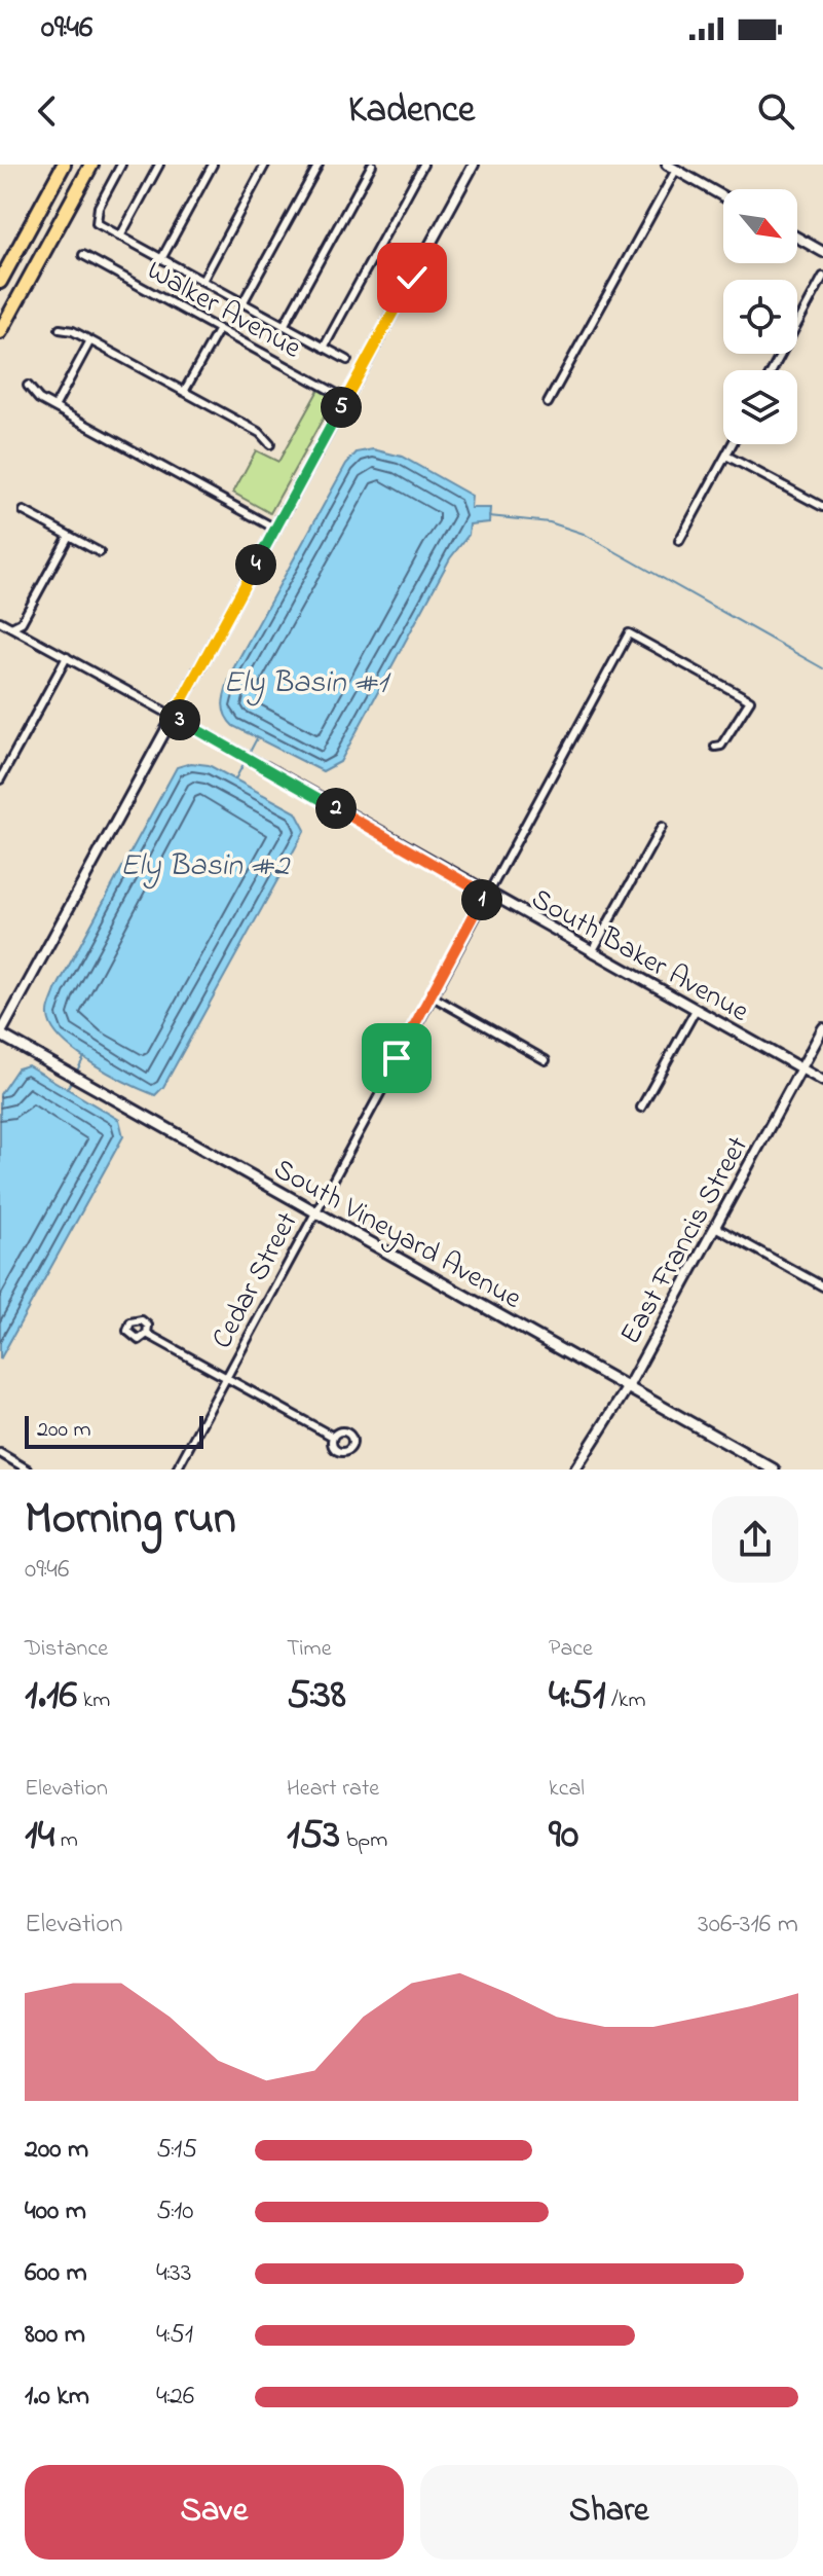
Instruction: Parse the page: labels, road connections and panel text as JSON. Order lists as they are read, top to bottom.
{
  "streets": {
    "main road": ["South Vineyard Avenue"],
    "street": [
      "Walker Avenue",
      "South Baker Avenue",
      "East Francis Street",
      "Cedar Street"
    ]
  },
  "crossings": [
    ["South Baker Avenue", "East Francis Street"],
    ["South Baker Avenue", "Cedar Street"],
    ["South Vineyard Avenue", "East Francis Street"],
    ["South Vineyard Avenue", "Cedar Street"]
  ],
  "water": ["Ely Basin #1", "Ely Basin #2"],
  "scale_bar": "200 m",
  "north": "bottom right",
  "page": {
    "status": "09:46",
    "header": "Kadence",
    "pins": [
      "5",
      "4",
      "3",
      "2",
      "1"
    ],
    "scale": "200 m",
    "heading": ["Morning run", "09:46"],
    "stats": [
      ["Distance", "1.16 km"],
      ["Time", "5:38"],
      ["Pace", "4:51 /km"],
      ["Elevation", "14 m"],
      ["Heart rate", "153 bpm"],
      ["kcal", "90"]
    ],
    "chart": ["Elevation", "306–316 m"],
    "list": [
      {
        "name": "200 m",
        "note": "5:15"
      },
      {
        "name": "400 m",
        "note": "5:10"
      },
      {
        "name": "600 m",
        "note": "4:33"
      },
      {
        "name": "800 m",
        "note": "4:51"
      },
      {
        "name": "1.0 km",
        "note": "4:26"
      }
    ],
    "buttons": ["Save", "Share"]
  }
}
